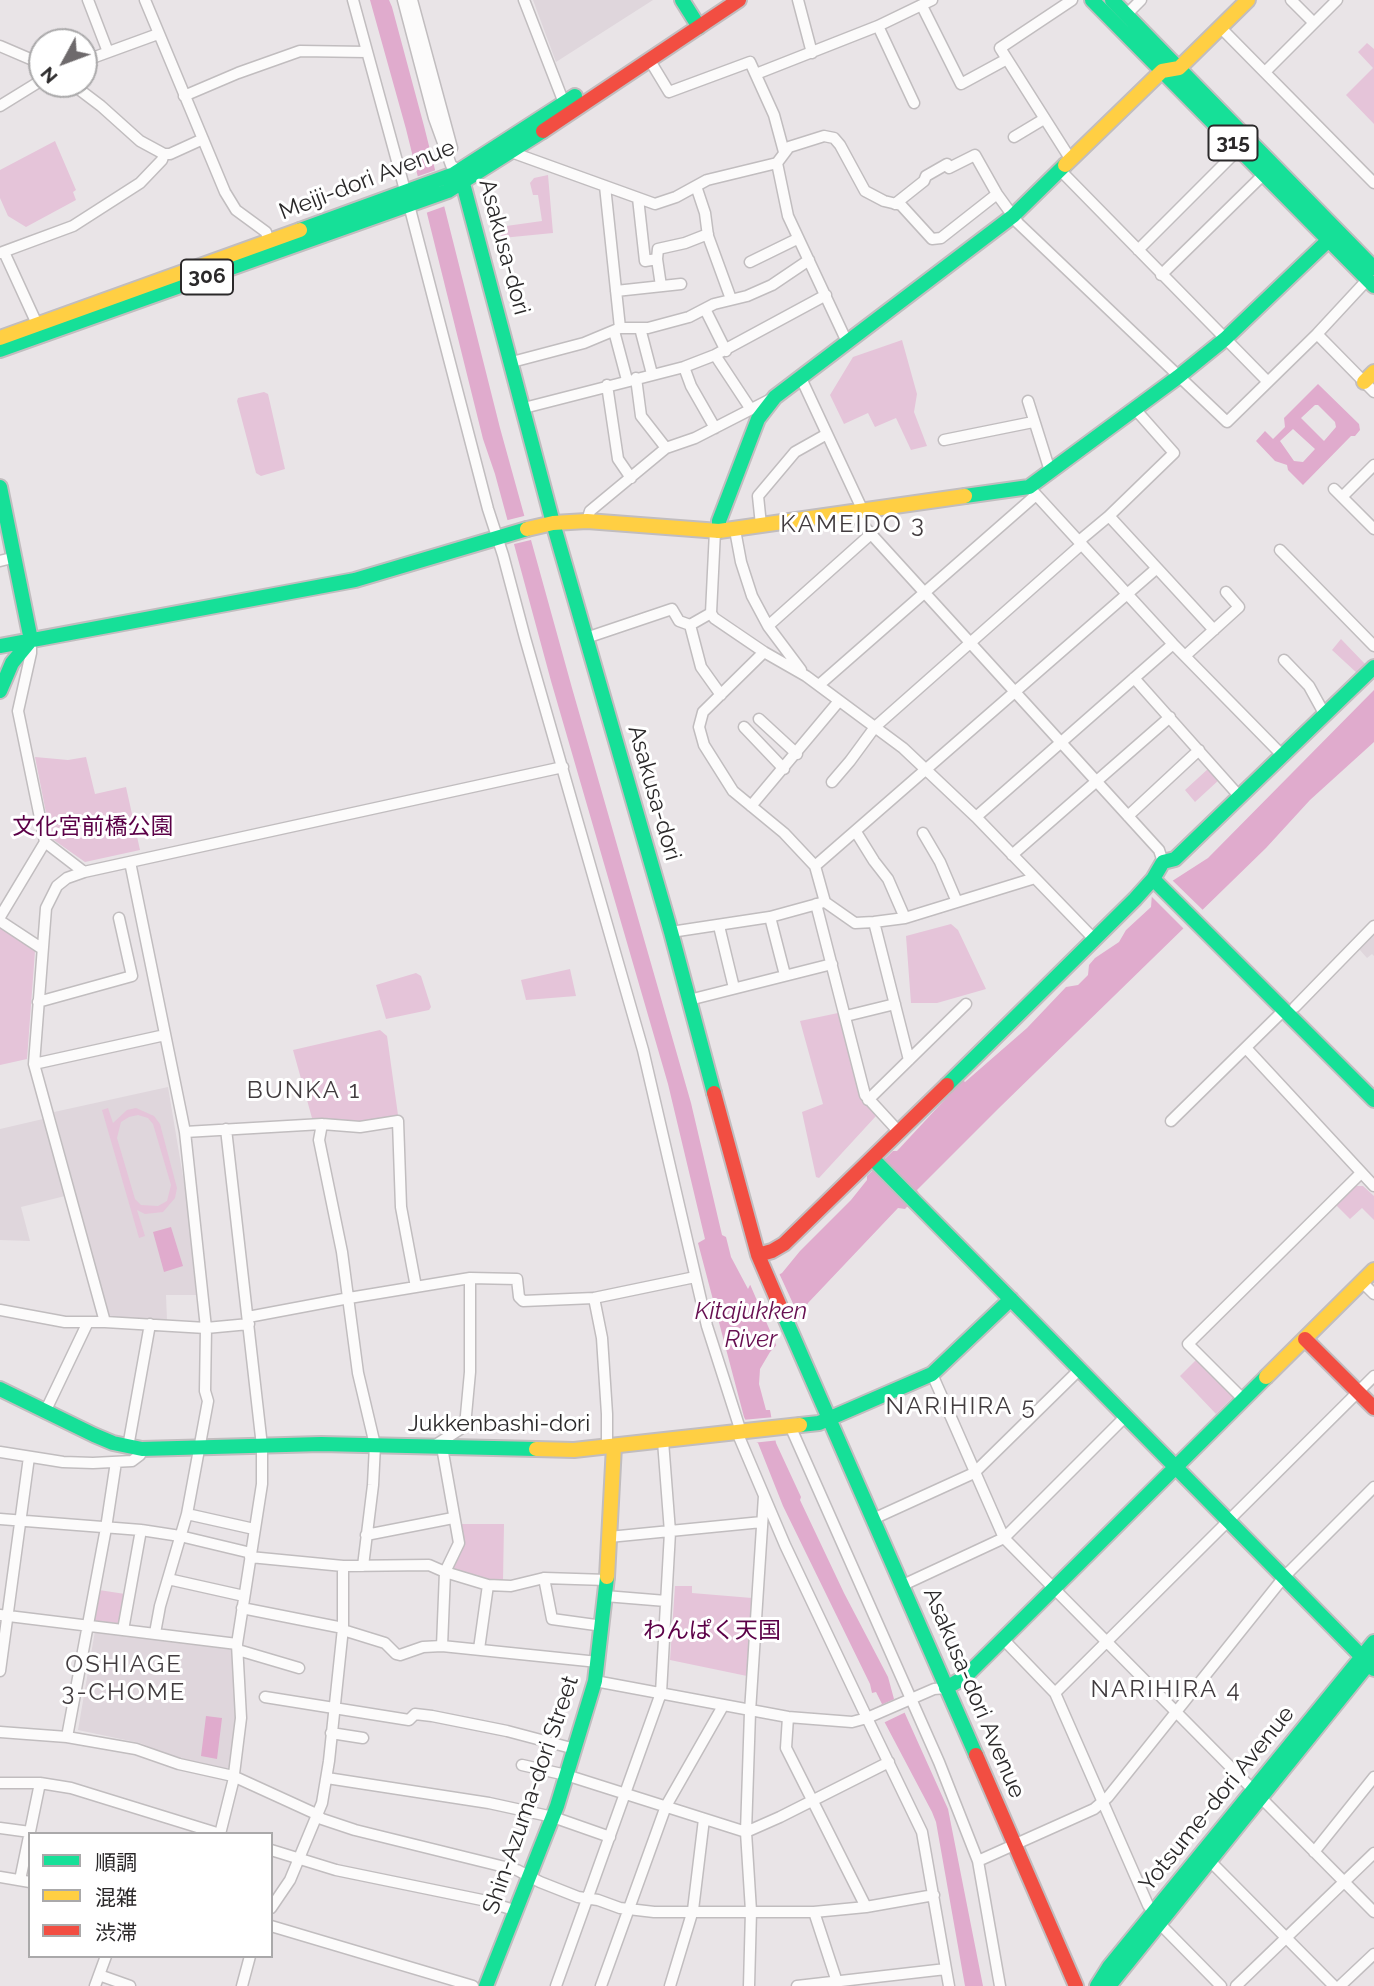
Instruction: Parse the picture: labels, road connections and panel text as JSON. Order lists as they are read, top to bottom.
{
  "streets": {
    "street": [
      "315",
      "Meiji-dori Avenue",
      "Asakusa-dori",
      "306",
      "Jukkenbashi-dori",
      "Asakusa-dori Avenue",
      "Shin-Azuma-dori Street",
      "Yotsume-dori Avenue"
    ]
  },
  "crossings": [
    ["Meiji-dori Avenue", "Asakusa-dori"],
    ["Asakusa-dori", "Jukkenbashi-dori"],
    ["Asakusa-dori", "Asakusa-dori Avenue"],
    ["Jukkenbashi-dori", "Asakusa-dori Avenue"],
    ["Jukkenbashi-dori", "Shin-Azuma-dori Street"]
  ],
  "districts": [
    "KAMEIDO 3",
    "BUNKA 1",
    "NARIHIRA 5",
    "OSHIAGE 3-CHOME",
    "NARIHIRA 4"
  ],
  "water": ["Kitajukken River"],
  "parks": ["文化宮前橋公園", "わんぱく天国"],
  "legend": ["順調", "混雑", "渋滞"],
  "north": "bottom left"
}
